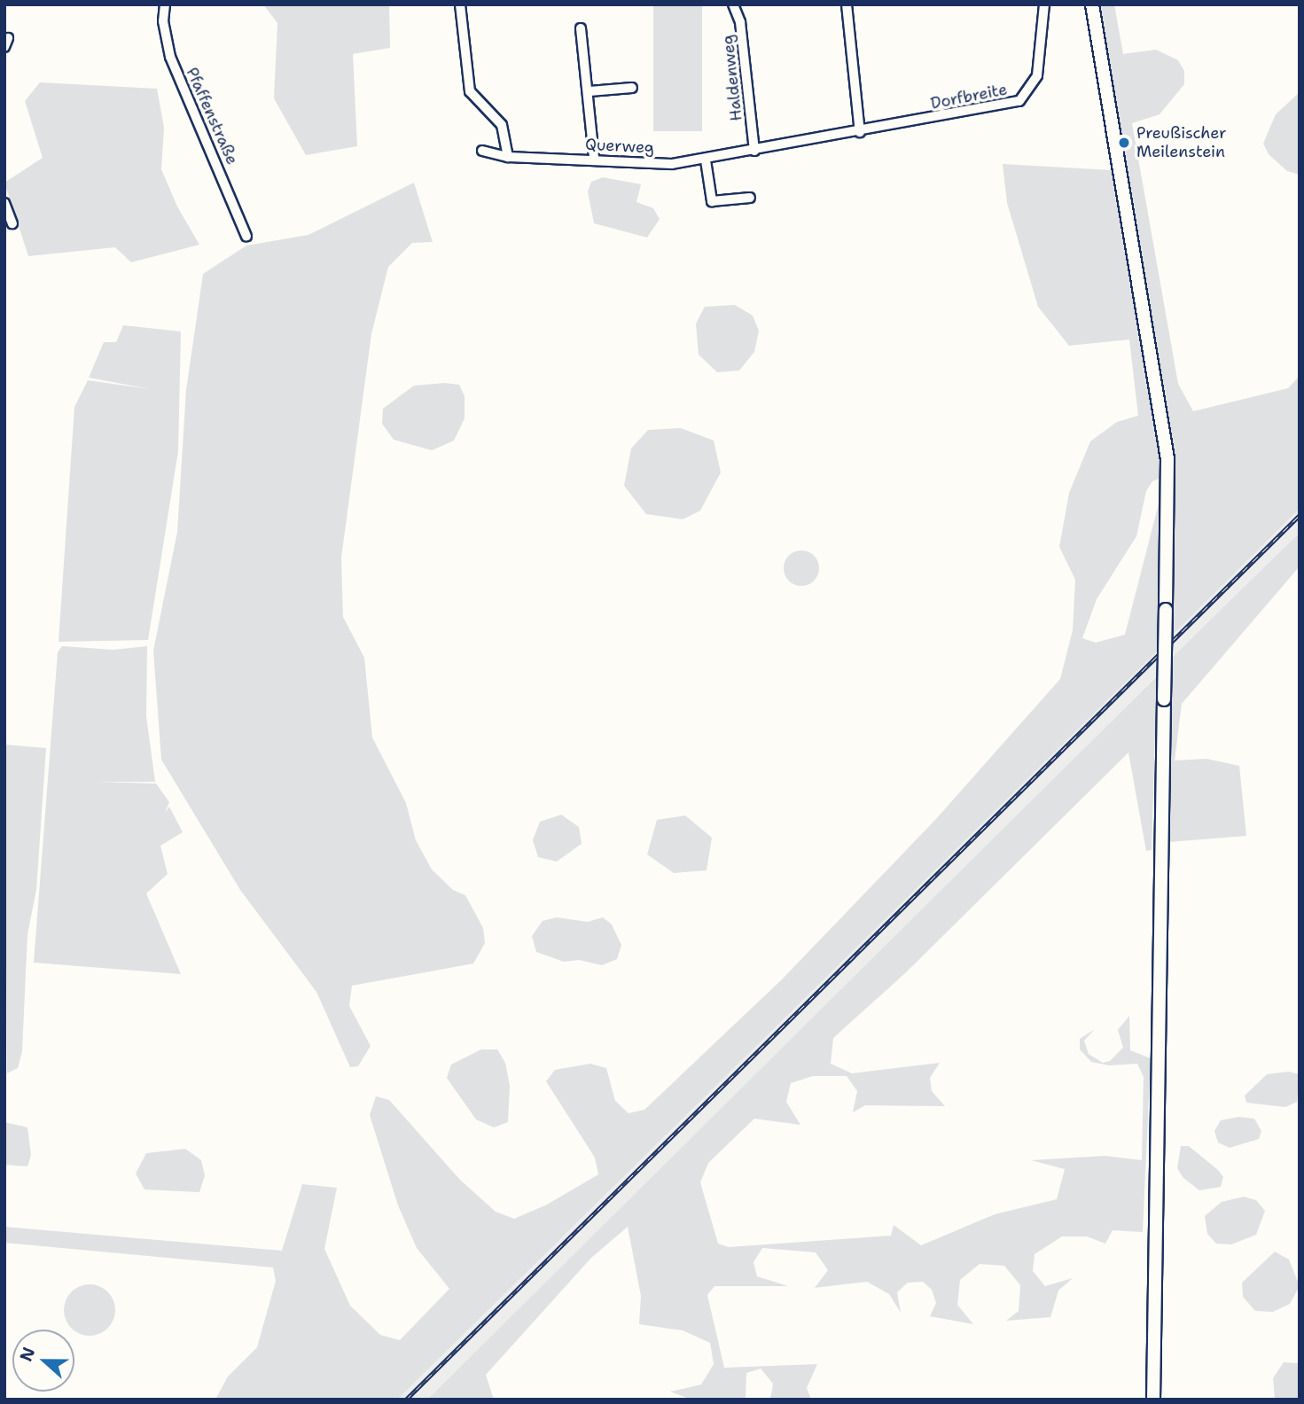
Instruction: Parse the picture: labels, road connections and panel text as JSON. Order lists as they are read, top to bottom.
{
  "streets": {
    "street": [
      "Haldenweg",
      "Dorfbreite",
      "Pfaffenstraße",
      "Querweg"
    ]
  },
  "crossings": [
    ["Haldenweg", "Dorfbreite"],
    ["Haldenweg", "Querweg"],
    ["Dorfbreite", "Querweg"]
  ],
  "places": ["Preußischer Meilenstein"],
  "north": "left"
}
